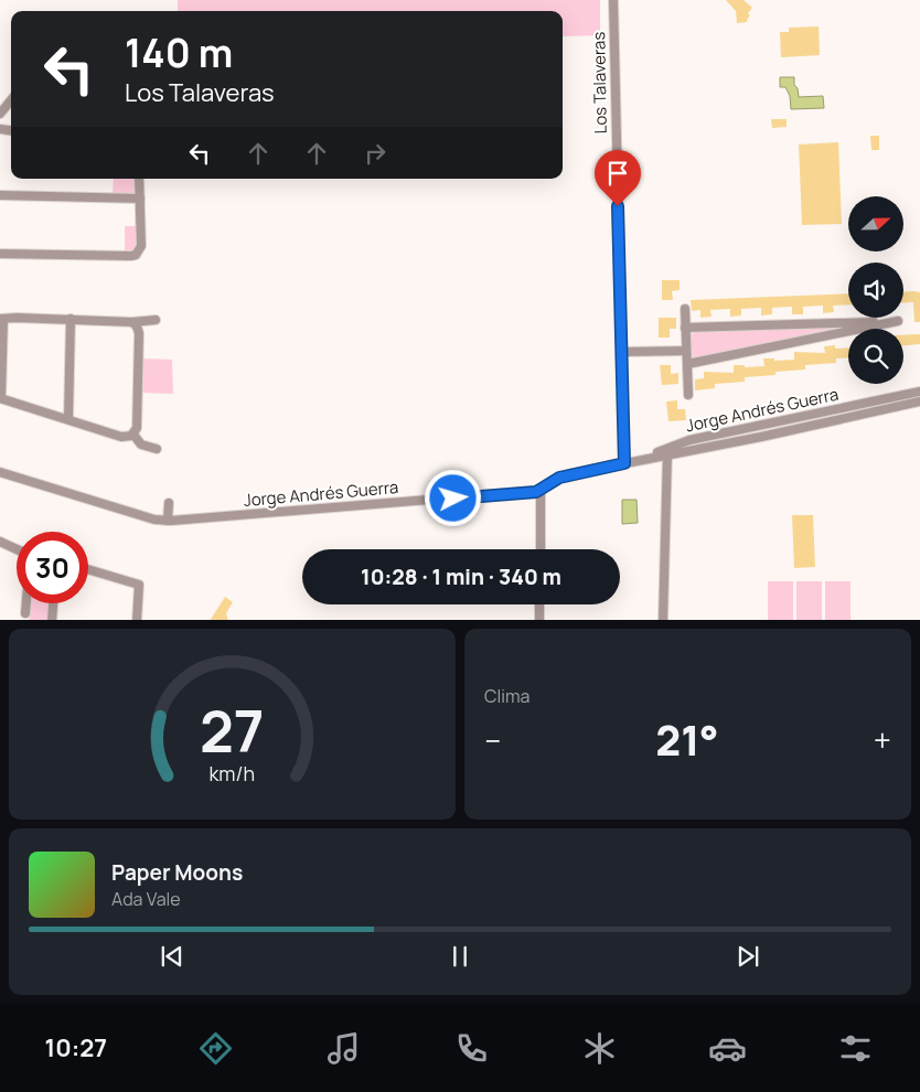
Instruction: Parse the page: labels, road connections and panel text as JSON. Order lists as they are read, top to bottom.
{
  "streets": {
    "street": ["Los Talaveras", "Jorge Andrés Guerra"]
  },
  "crossings": [
    ["Los Talaveras", "Jorge Andrés Guerra"]
  ],
  "north": "right",
  "page": {
    "turn": ["140 m", "Los Talaveras"],
    "limit": "30",
    "trip": "10:28 · 1 min · 340 m",
    "tile": "Clima",
    "heat": ["−", "21°", "+"],
    "song": ["Paper Moons", "Ada Vale"],
    "tabs": "10:27",
    "gauge": ["27", "km/h"]
  }
}
